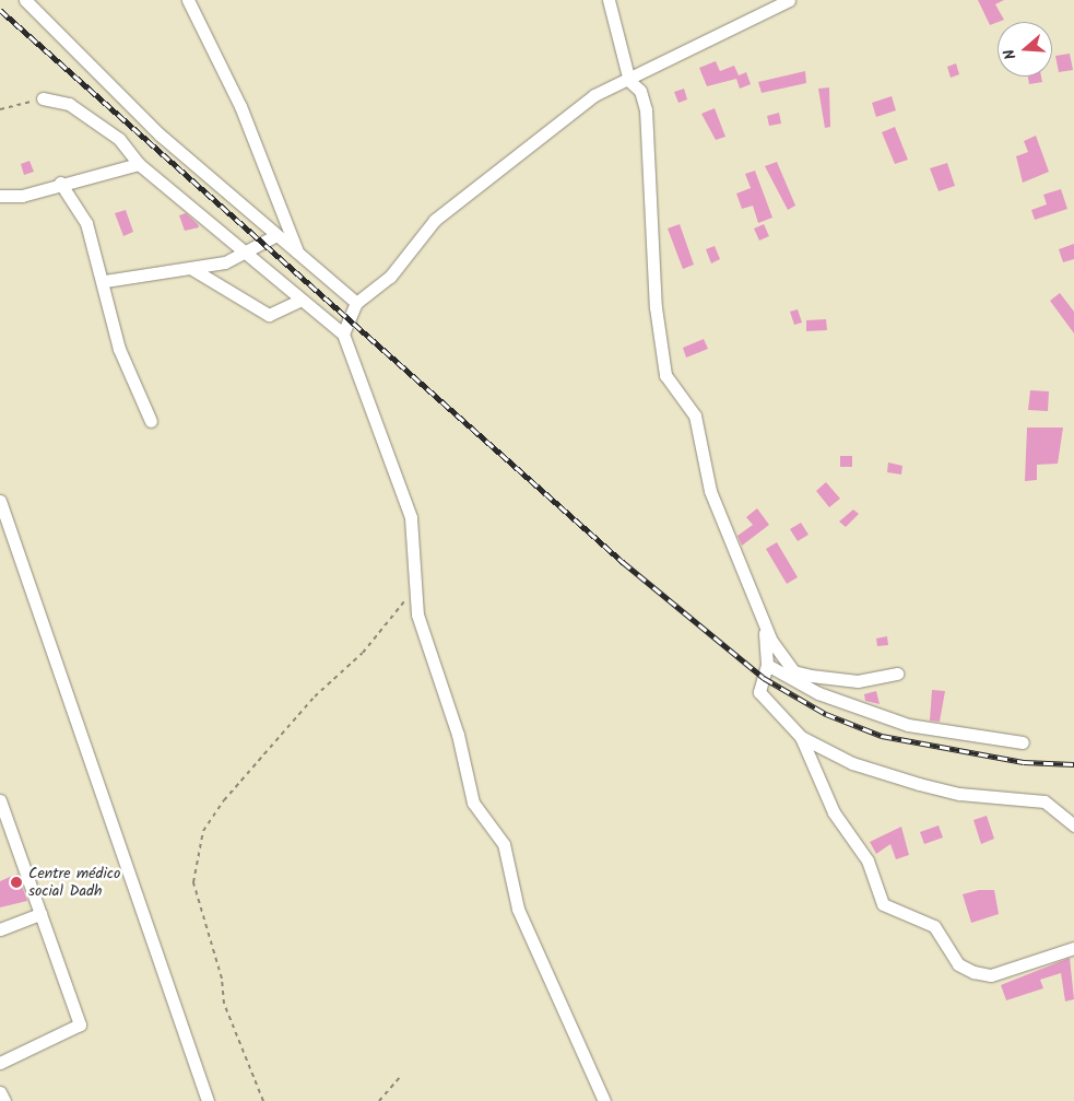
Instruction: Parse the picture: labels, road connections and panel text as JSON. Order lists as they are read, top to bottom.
{
  "places": ["Centre médico social Dadh"],
  "north": "left"
}
